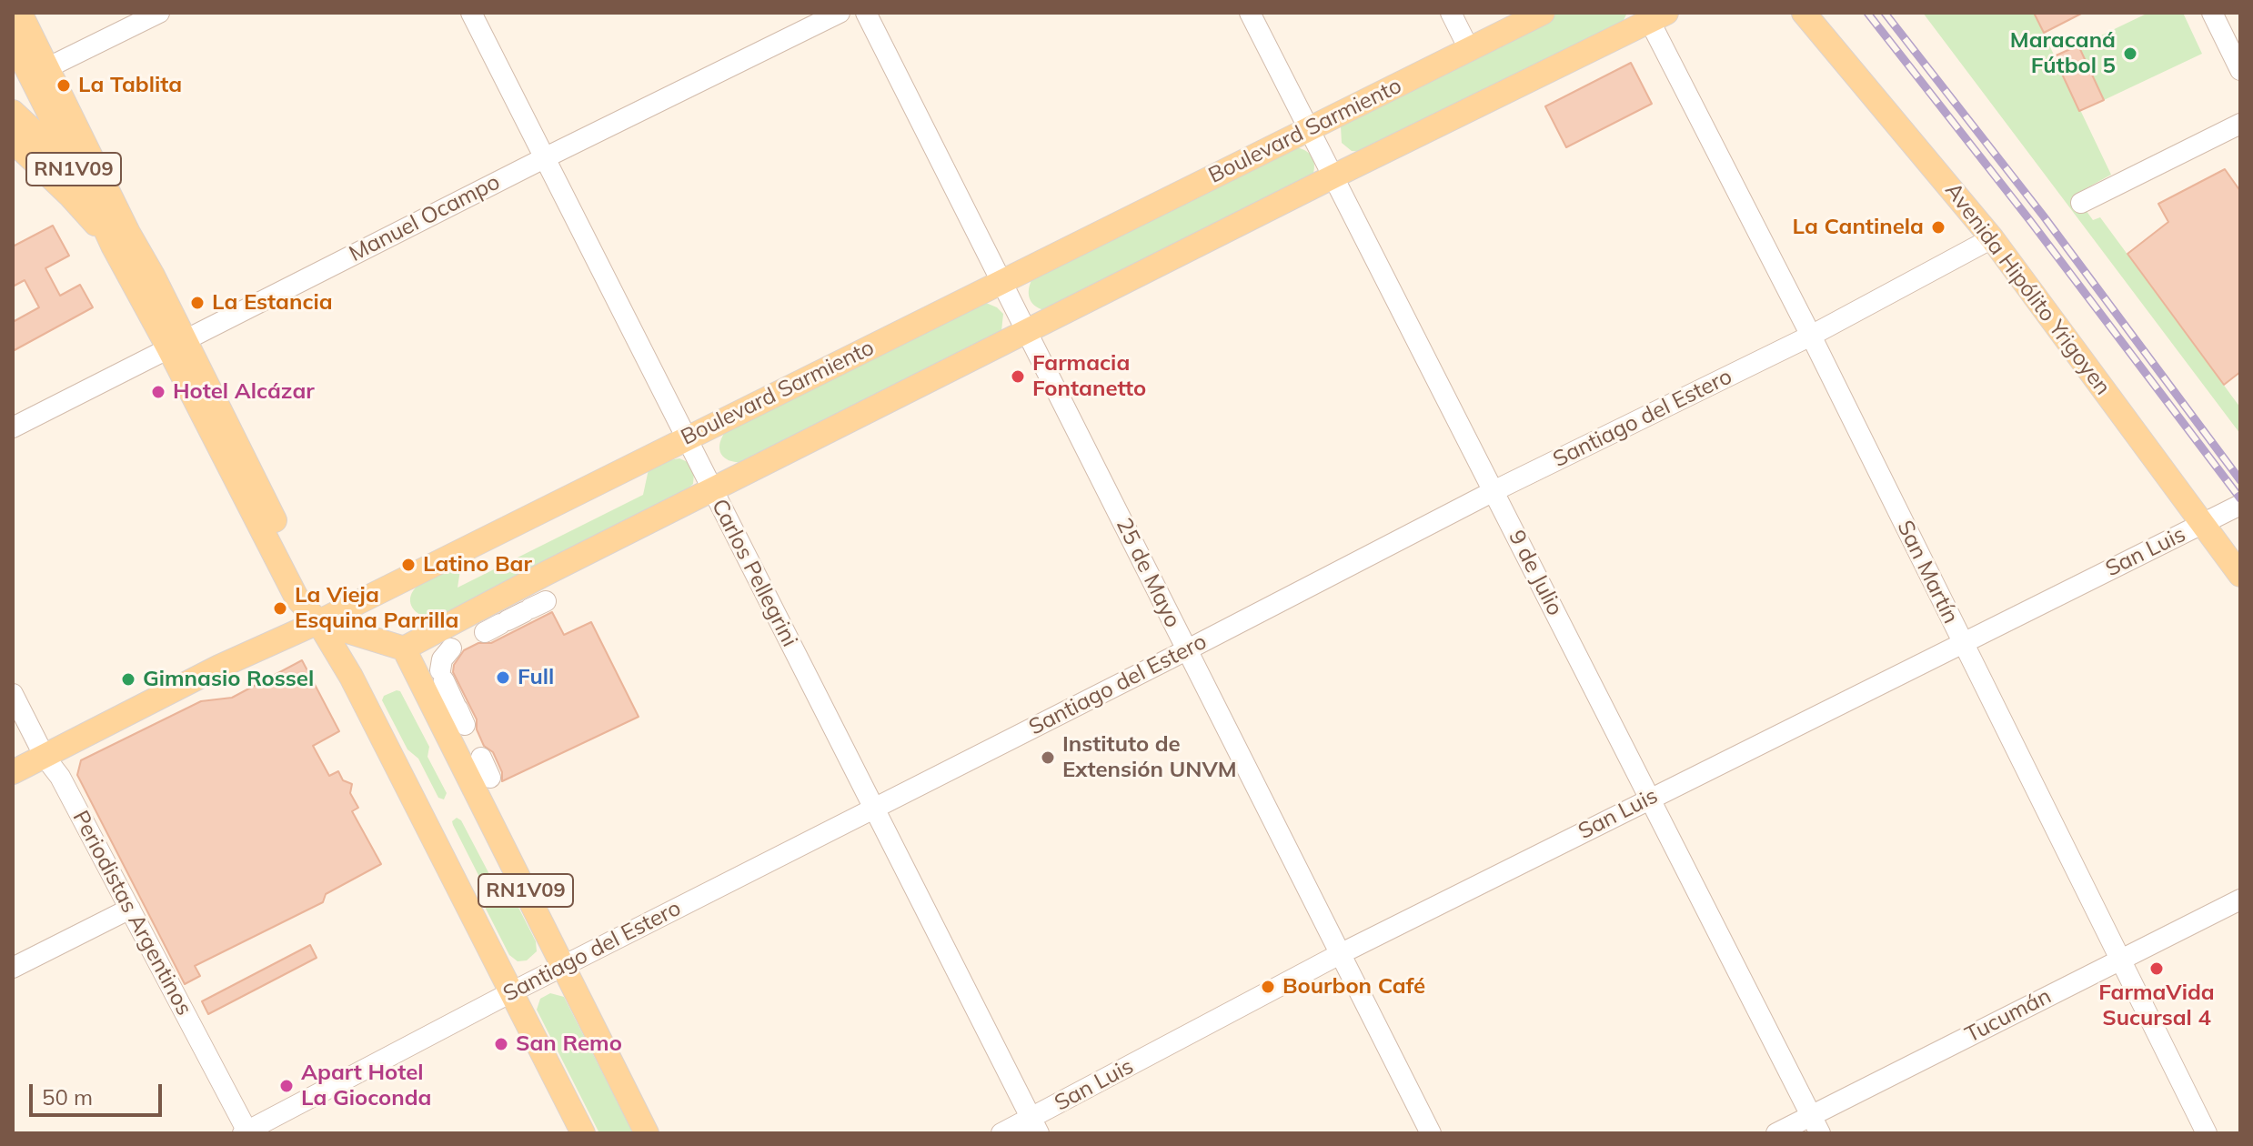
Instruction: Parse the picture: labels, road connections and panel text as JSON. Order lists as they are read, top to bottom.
{
  "streets": {
    "main road": ["Boulevard Sarmiento", "RN1V09", "Avenida Hipólito Yrigoyen"],
    "street": [
      "Manuel Ocampo",
      "Santiago del Estero",
      "San Luis",
      "San Martín",
      "Carlos Pellegrini",
      "25 de Mayo",
      "9 de Julio",
      "Periodistas Argentinos",
      "Tucumán"
    ]
  },
  "crossings": [
    ["Boulevard Sarmiento", "RN1V09"],
    ["Boulevard Sarmiento", "Carlos Pellegrini"],
    ["Boulevard Sarmiento", "25 de Mayo"],
    ["Boulevard Sarmiento", "9 de Julio"],
    ["Boulevard Sarmiento", "Periodistas Argentinos"],
    ["RN1V09", "Manuel Ocampo"],
    ["RN1V09", "Santiago del Estero"],
    ["Manuel Ocampo", "Carlos Pellegrini"],
    ["Avenida Hipólito Yrigoyen", "Santiago del Estero"],
    ["Avenida Hipólito Yrigoyen", "San Luis"],
    ["Santiago del Estero", "San Martín"],
    ["Santiago del Estero", "Carlos Pellegrini"],
    ["Santiago del Estero", "25 de Mayo"],
    ["Santiago del Estero", "9 de Julio"],
    ["Santiago del Estero", "Periodistas Argentinos"],
    ["San Luis", "San Martín"],
    ["San Luis", "Carlos Pellegrini"],
    ["San Luis", "25 de Mayo"],
    ["San Luis", "9 de Julio"],
    ["San Martín", "Tucumán"],
    ["9 de Julio", "Tucumán"]
  ],
  "places": [
    "Maracaná Fútbol 5",
    "La Tablita",
    "La Cantinela",
    "La Estancia",
    "Farmacia Fontanetto",
    "Hotel Alcázar",
    "Latino Bar",
    "La Vieja Esquina Parrilla",
    "Full",
    "Gimnasio Rossel",
    "Instituto de Extensión UNVM",
    "FarmaVida Sucursal 4",
    "Bourbon Café",
    "San Remo",
    "Apart Hotel La Gioconda"
  ],
  "scale_bar": "50 m"
}
